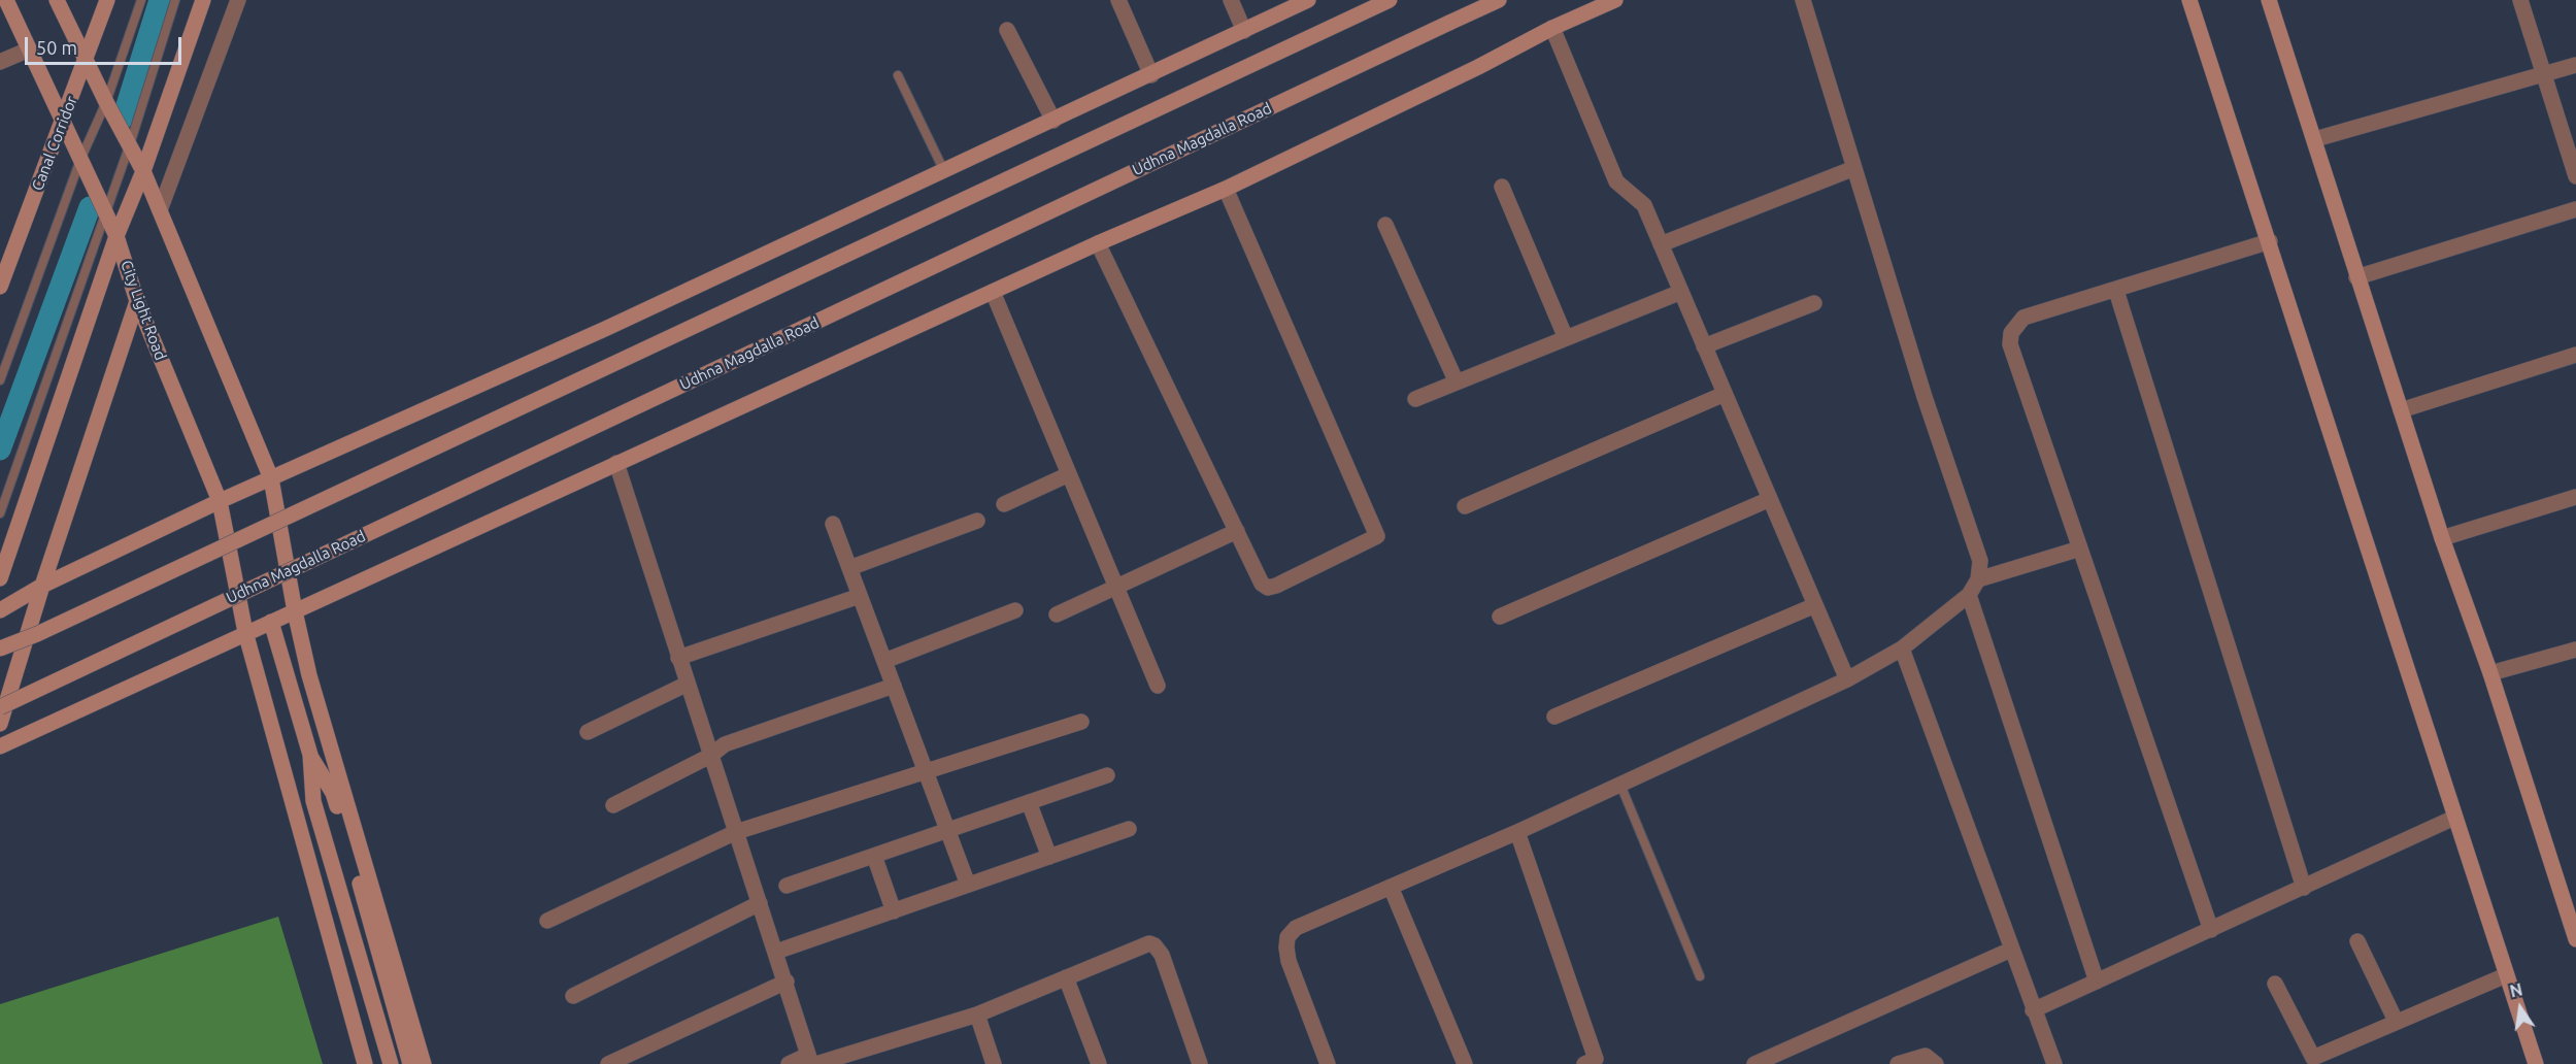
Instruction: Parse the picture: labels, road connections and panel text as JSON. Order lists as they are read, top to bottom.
{
  "streets": {
    "street": ["Udhna Magdalla Road", "Canal Corridor", "City Light Road"]
  },
  "crossings": [
    ["Canal Corridor", "City Light Road"]
  ],
  "scale_bar": "50 m",
  "north": "top"
}
